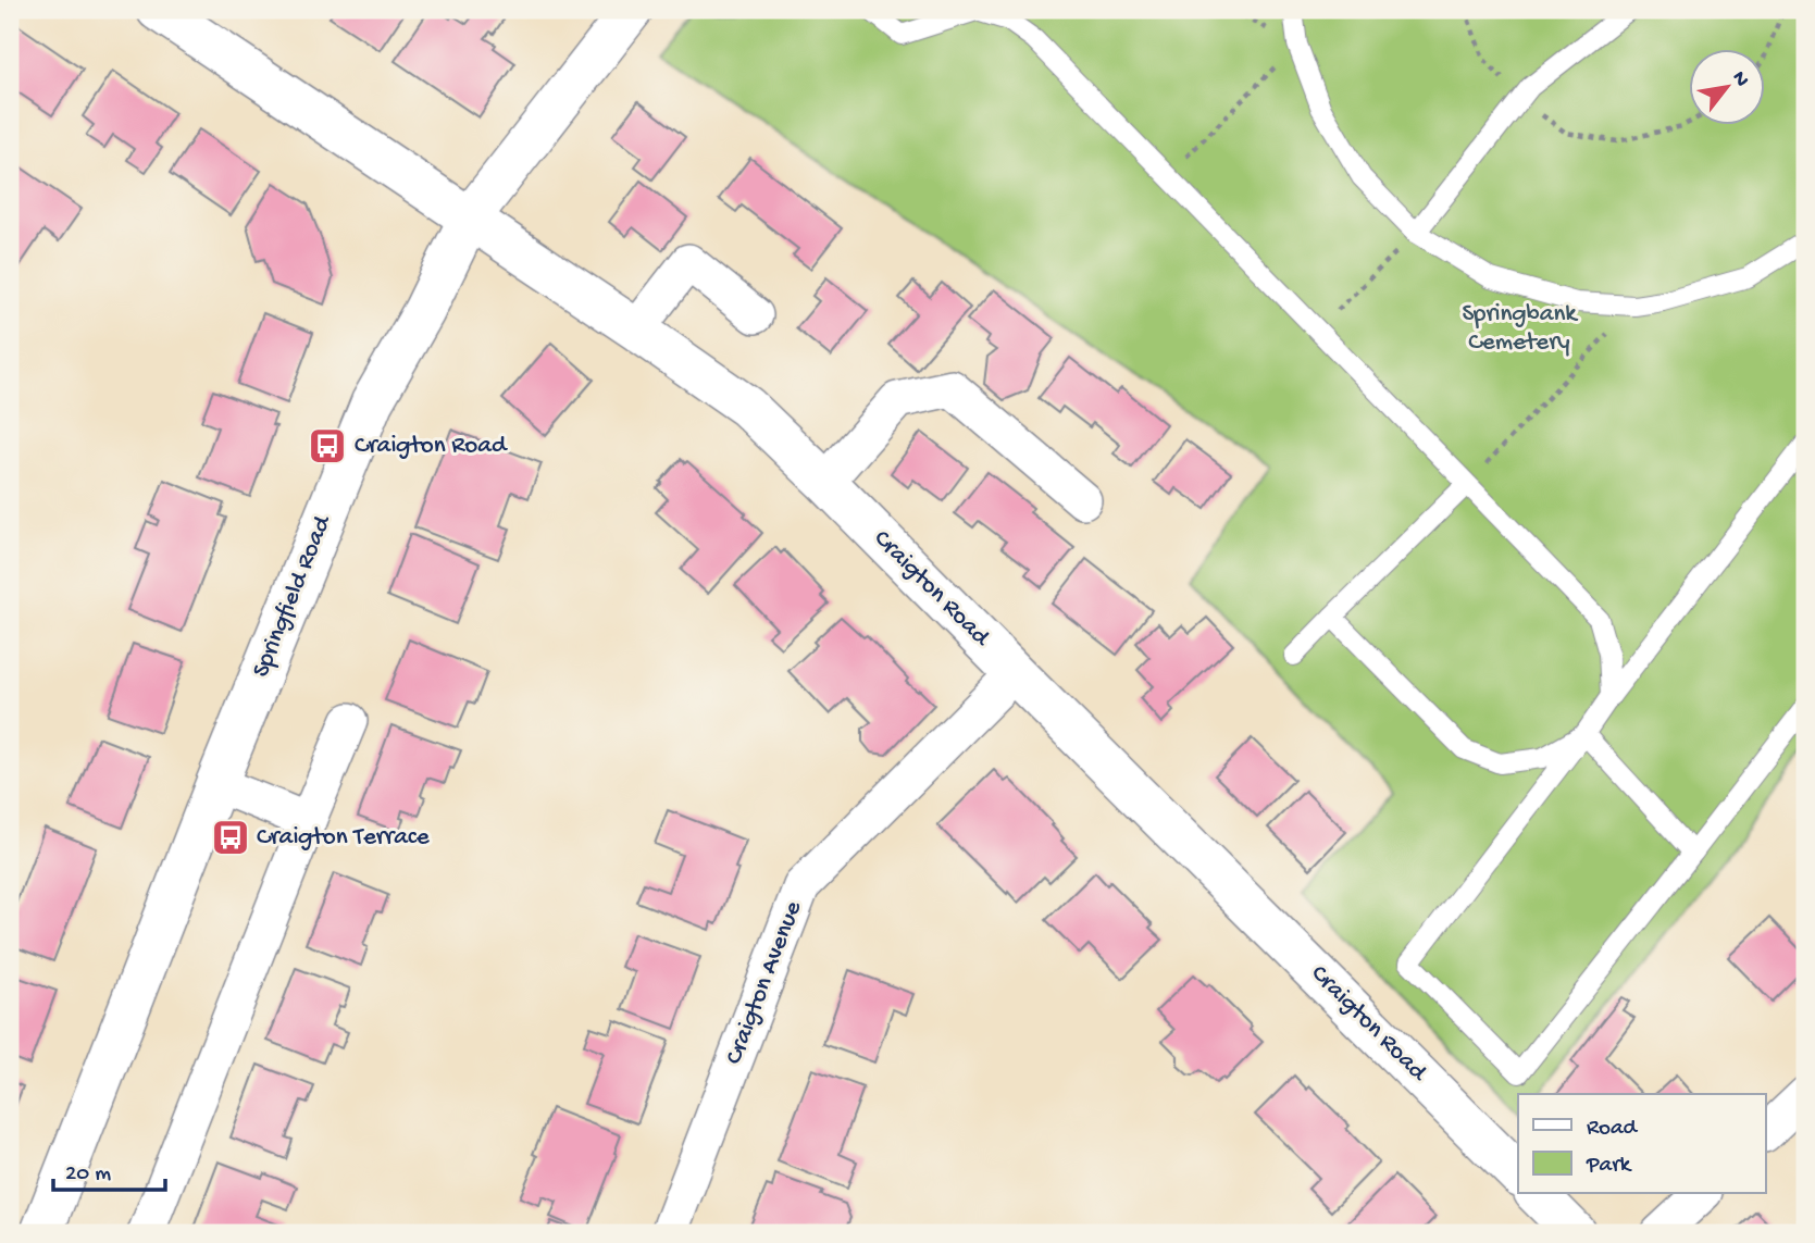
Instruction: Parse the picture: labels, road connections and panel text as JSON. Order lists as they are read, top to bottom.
{
  "streets": {
    "street": ["Craigton Road", "Springfield Road", "Craigton Avenue"]
  },
  "crossings": [
    ["Craigton Road", "Springfield Road"],
    ["Craigton Road", "Craigton Avenue"]
  ],
  "parks": ["Springbank Cemetery"],
  "places": {
    "bus stop": ["Craigton Road", "Craigton Terrace"]
  },
  "legend": ["Road", "Park"],
  "scale_bar": "20 m",
  "north": "top right"
}
